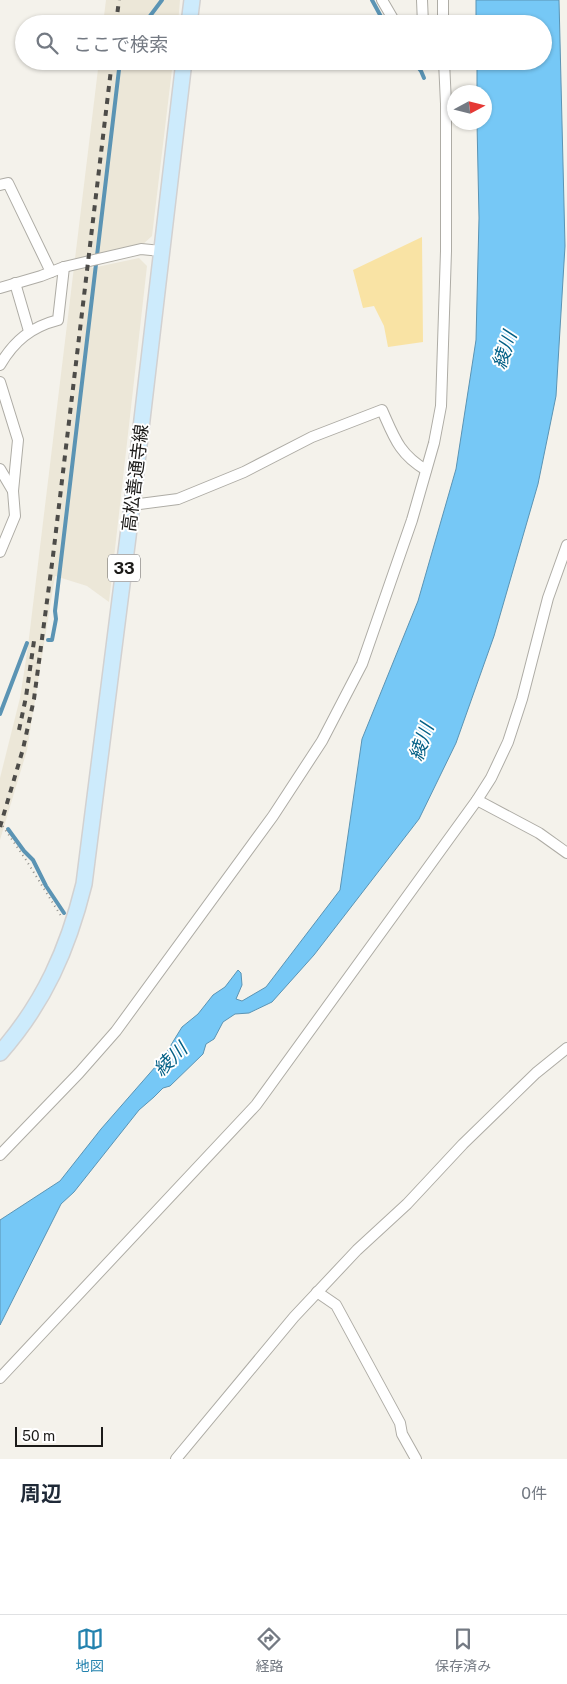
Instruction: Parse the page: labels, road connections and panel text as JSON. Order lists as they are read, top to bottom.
{
  "streets": {
    "main road": ["高松善通寺線", "33"]
  },
  "water": ["綾川"],
  "scale_bar": "50 m",
  "north": "right",
  "page": {
    "search": "ここで検索",
    "scale": "50 m",
    "heading": ["周辺", "0件"],
    "nav": ["地図", "経路", "保存済み"]
  }
}
